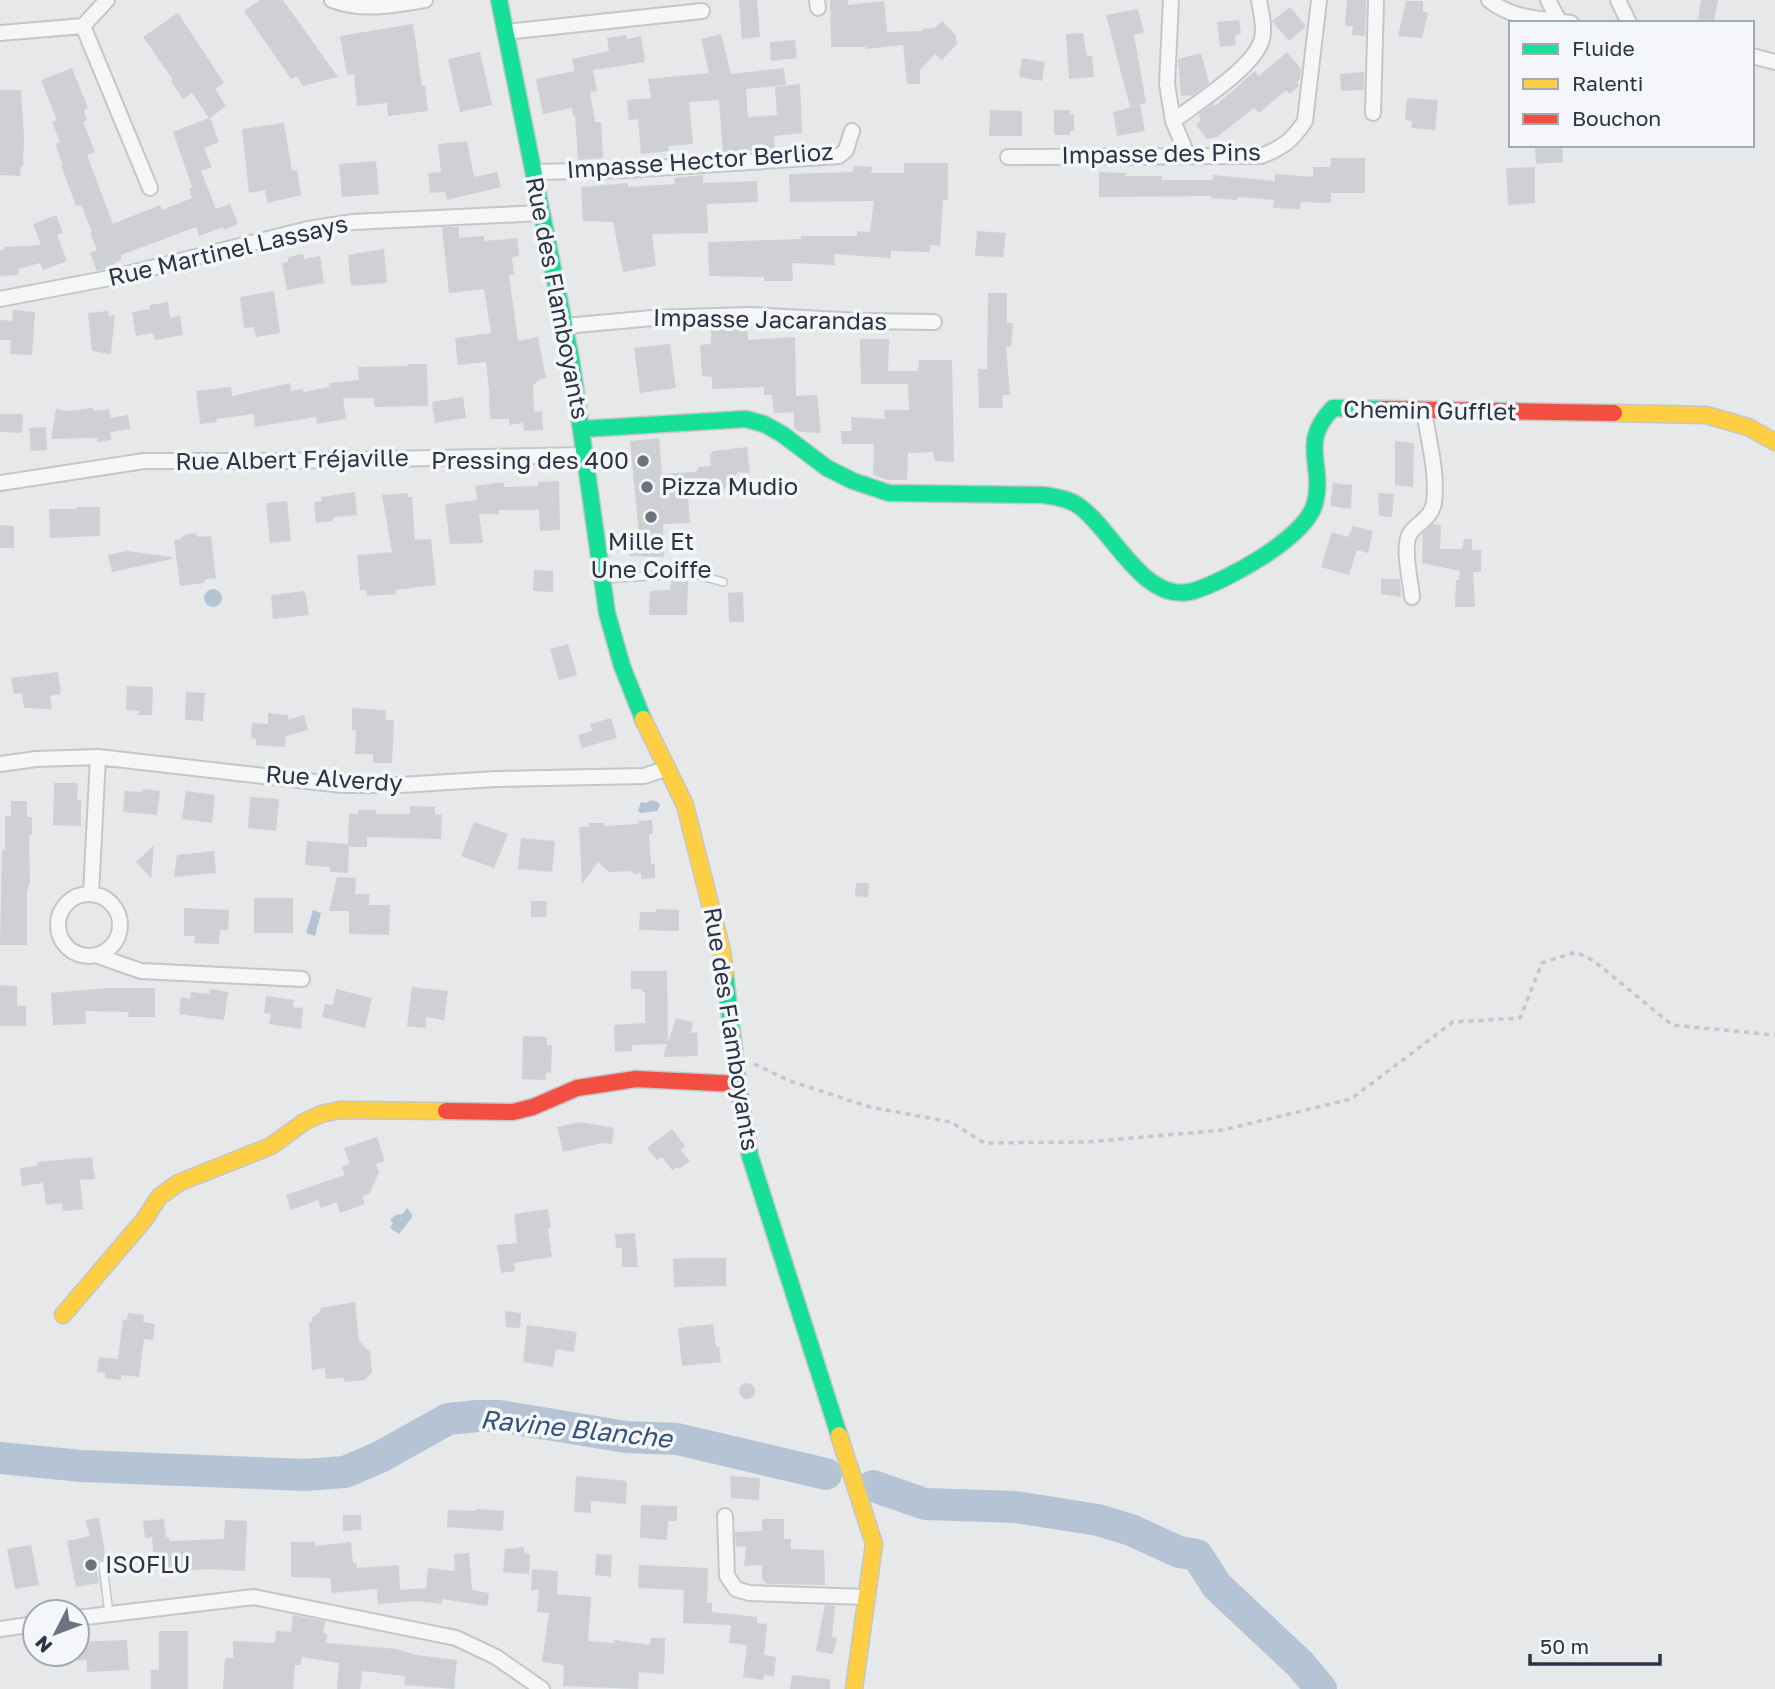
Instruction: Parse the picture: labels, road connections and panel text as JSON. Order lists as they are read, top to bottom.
{
  "streets": {
    "street": [
      "Impasse des Pins",
      "Impasse Hector Berlioz",
      "Rue Martinel Lassays",
      "Rue des Flamboyants",
      "Impasse Jacarandas",
      "Chemin Gufflet",
      "Rue Albert Fréjaville",
      "Rue Alverdy"
    ]
  },
  "crossings": [
    ["Impasse Hector Berlioz", "Rue des Flamboyants"],
    ["Rue Martinel Lassays", "Rue des Flamboyants"],
    ["Rue des Flamboyants", "Impasse Jacarandas"],
    ["Rue des Flamboyants", "Chemin Gufflet"],
    ["Rue des Flamboyants", "Rue Albert Fréjaville"],
    ["Rue des Flamboyants", "Rue Alverdy"]
  ],
  "water": ["Ravine Blanche"],
  "places": [
    "Pressing des 400",
    "Pizza Mudio",
    "Mille Et Une Coiffe",
    "ISOFLU"
  ],
  "legend": ["Fluide", "Ralenti", "Bouchon"],
  "scale_bar": "50 m",
  "north": "bottom left"
}
